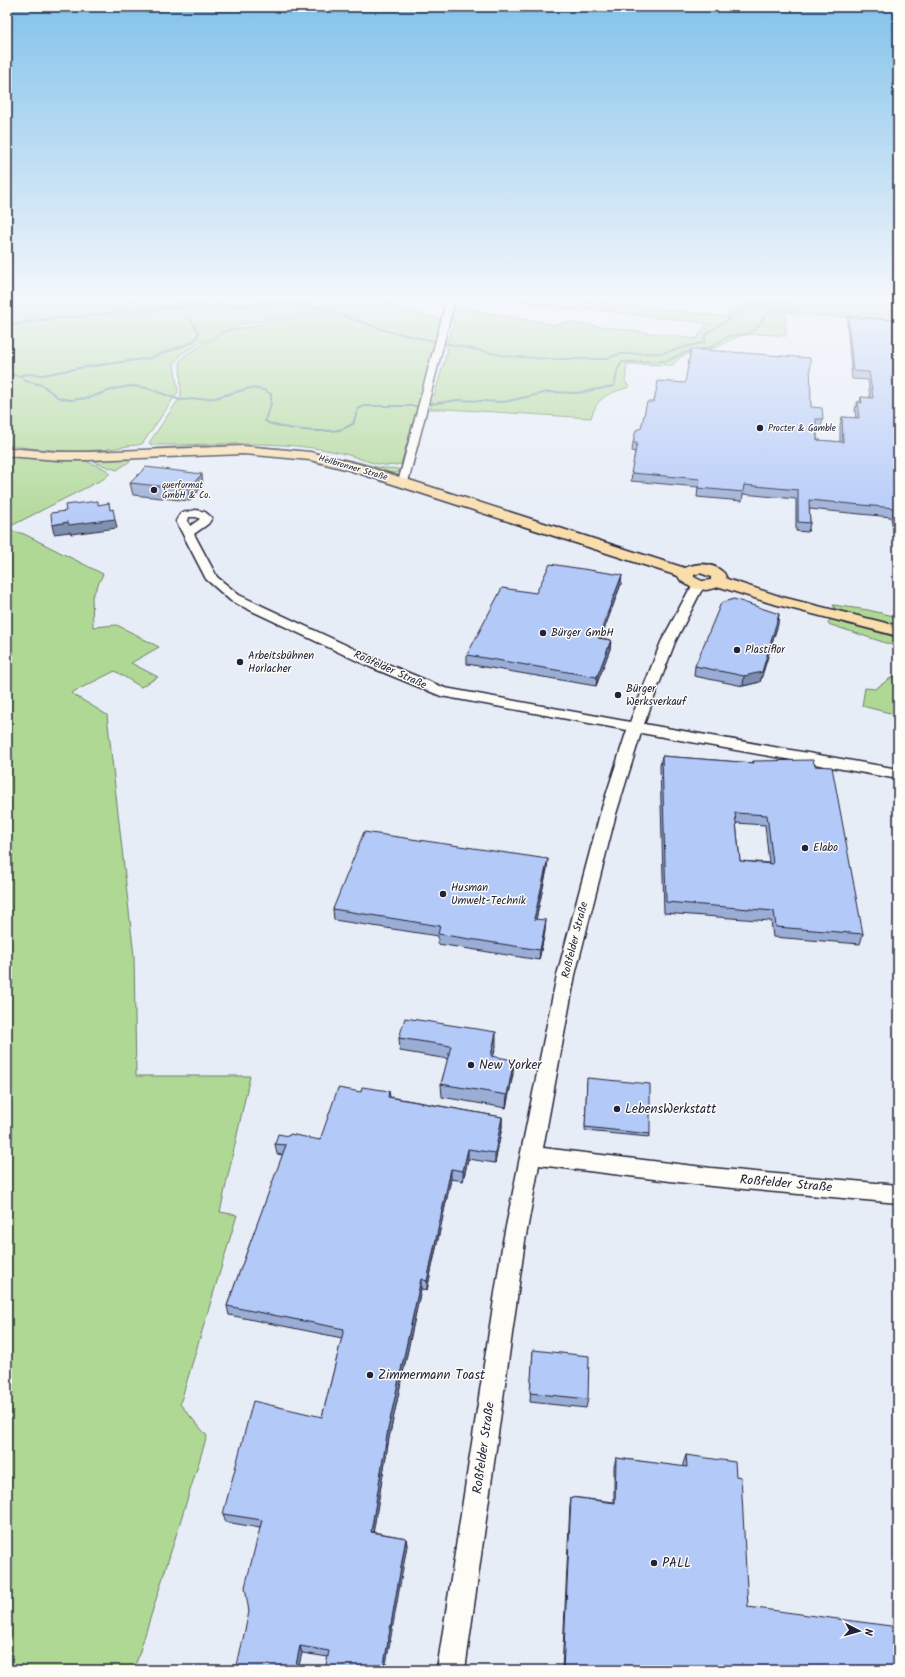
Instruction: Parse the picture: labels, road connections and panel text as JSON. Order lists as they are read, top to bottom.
{
  "streets": {
    "main road": ["Heilbronner Straße"],
    "street": ["Roßfelder Straße"]
  },
  "crossings": [
    ["Heilbronner Straße", "Roßfelder Straße"]
  ],
  "places": [
    "Procter & Gamble",
    "querformat GmbH & Co.",
    "Bürger GmbH",
    "Plastiflor",
    "Arbeitsbühnen Horlacher",
    "Bürger Werksverkauf",
    "Elabo",
    "Husman Umwelt-Technik",
    "New Yorker",
    "LebensWerkstatt",
    "Zimmermann Toast",
    "PALL"
  ],
  "north": "right"
}
